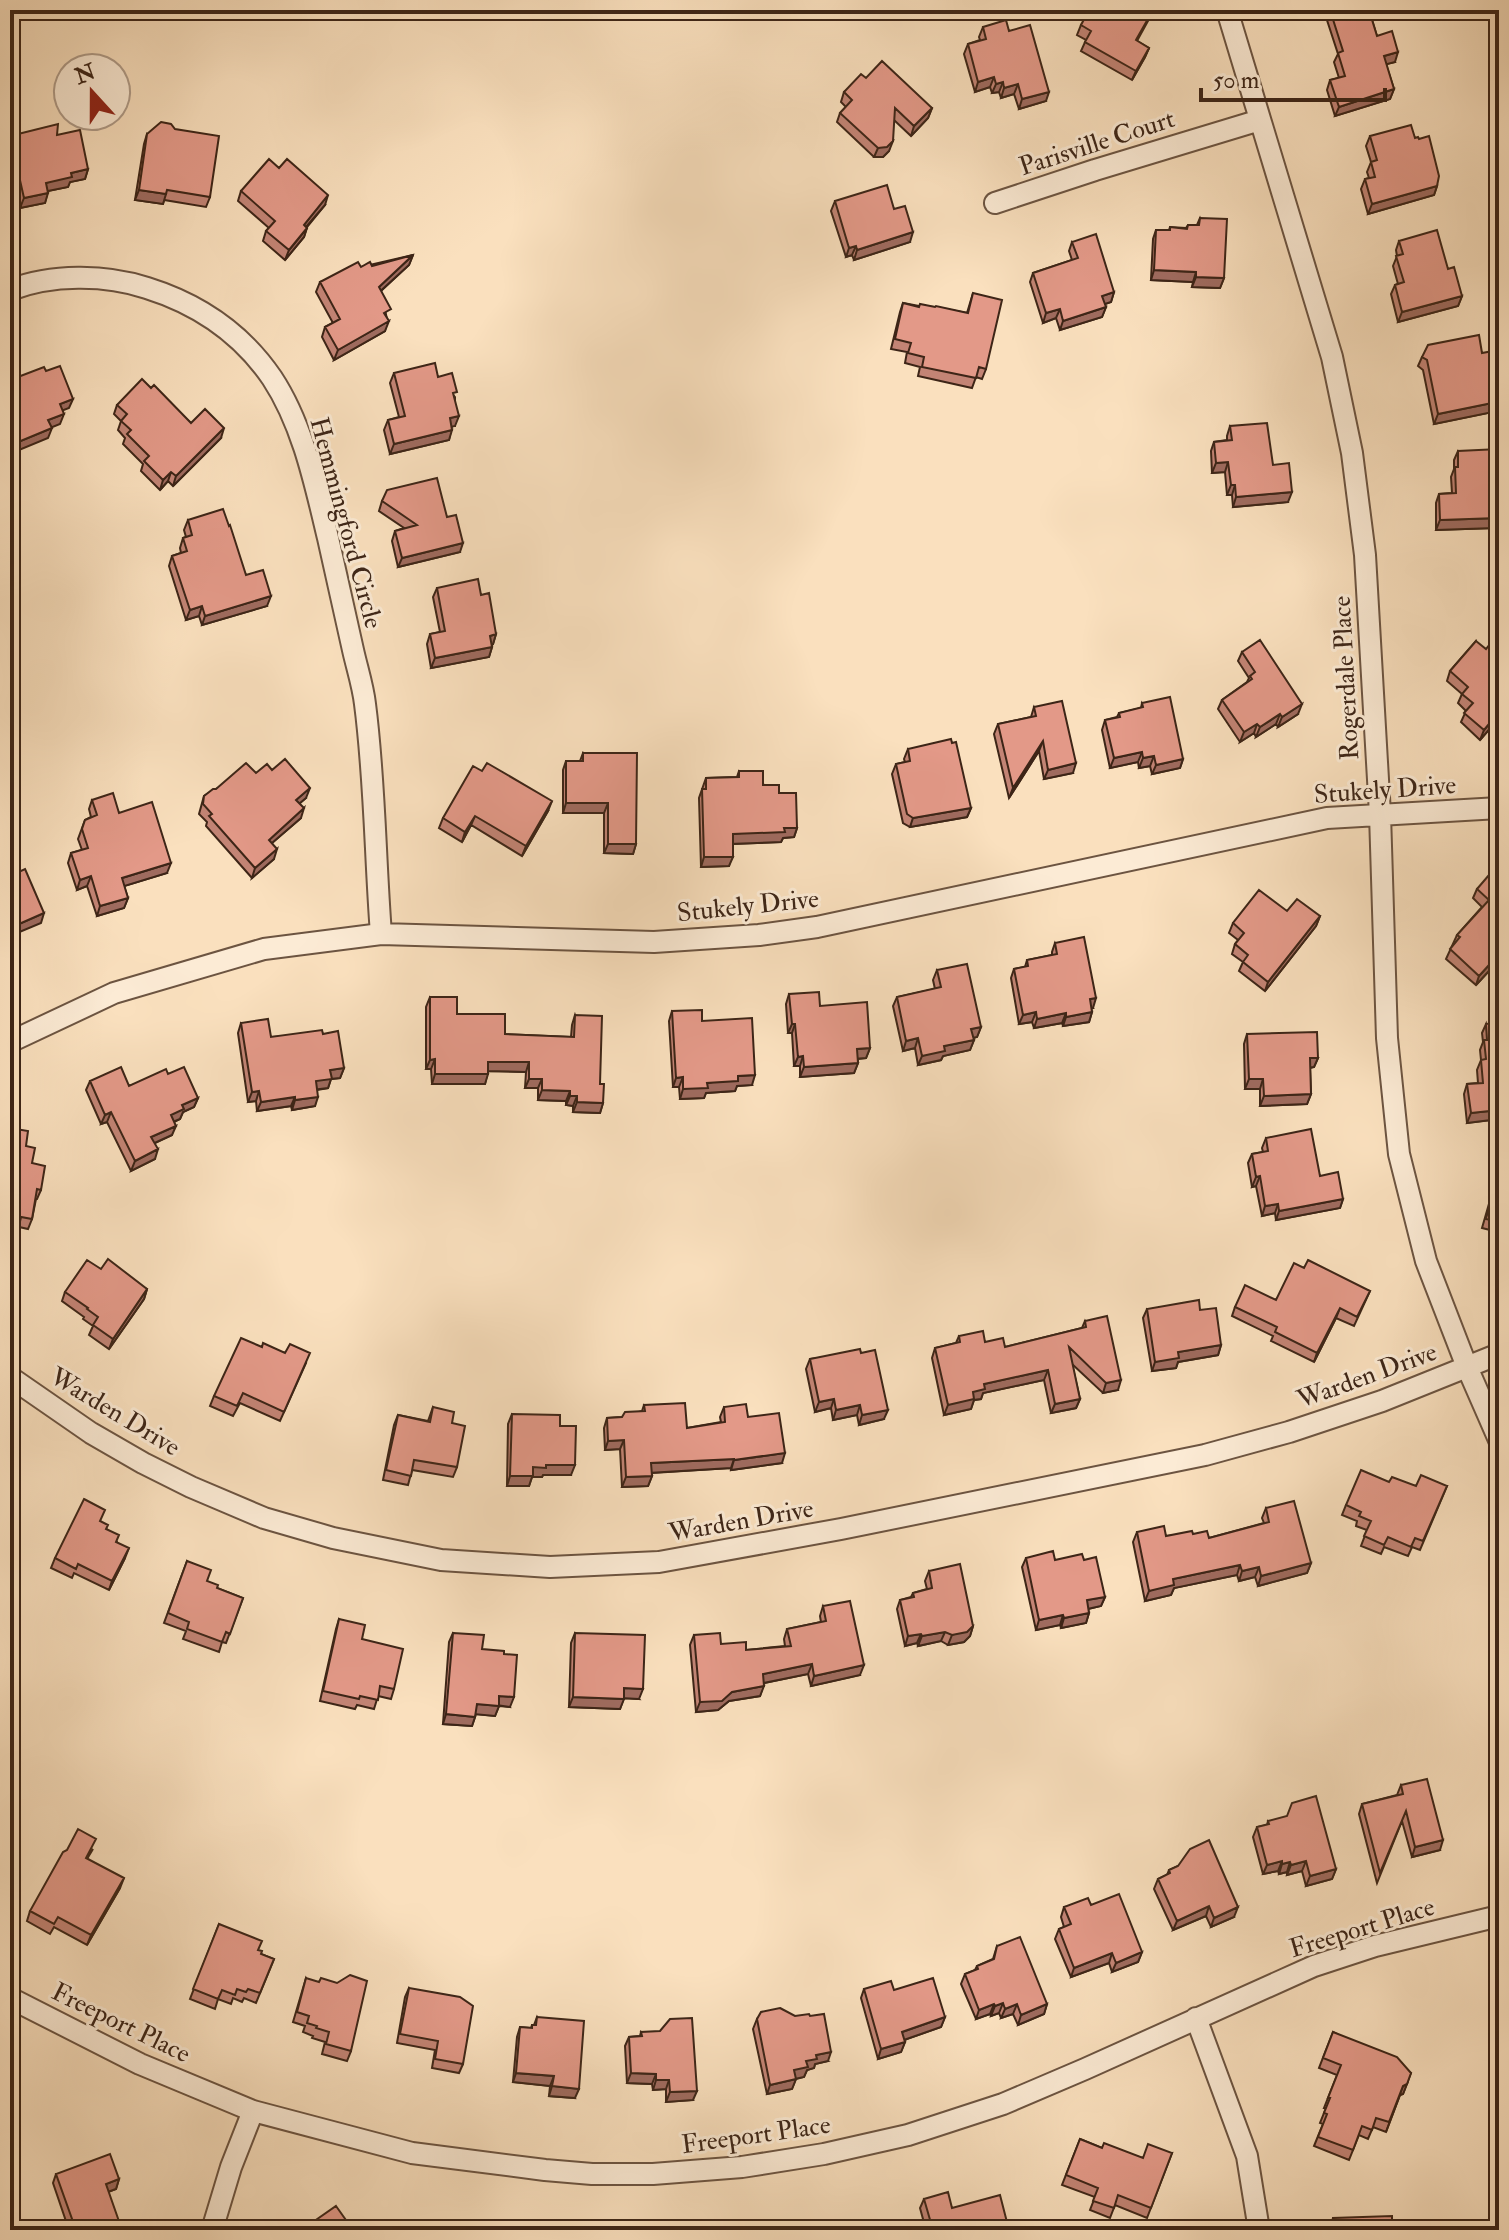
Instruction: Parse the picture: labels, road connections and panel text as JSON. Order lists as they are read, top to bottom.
{
  "streets": {
    "street": [
      "Parisville Court",
      "Hemmingford Circle",
      "Rogerdale Place",
      "Stukely Drive",
      "Warden Drive",
      "Freeport Place"
    ]
  },
  "crossings": [
    ["Parisville Court", "Rogerdale Place"],
    ["Hemmingford Circle", "Stukely Drive"],
    ["Rogerdale Place", "Stukely Drive"],
    ["Rogerdale Place", "Warden Drive"]
  ],
  "scale_bar": "50 m",
  "north": "top"
}
